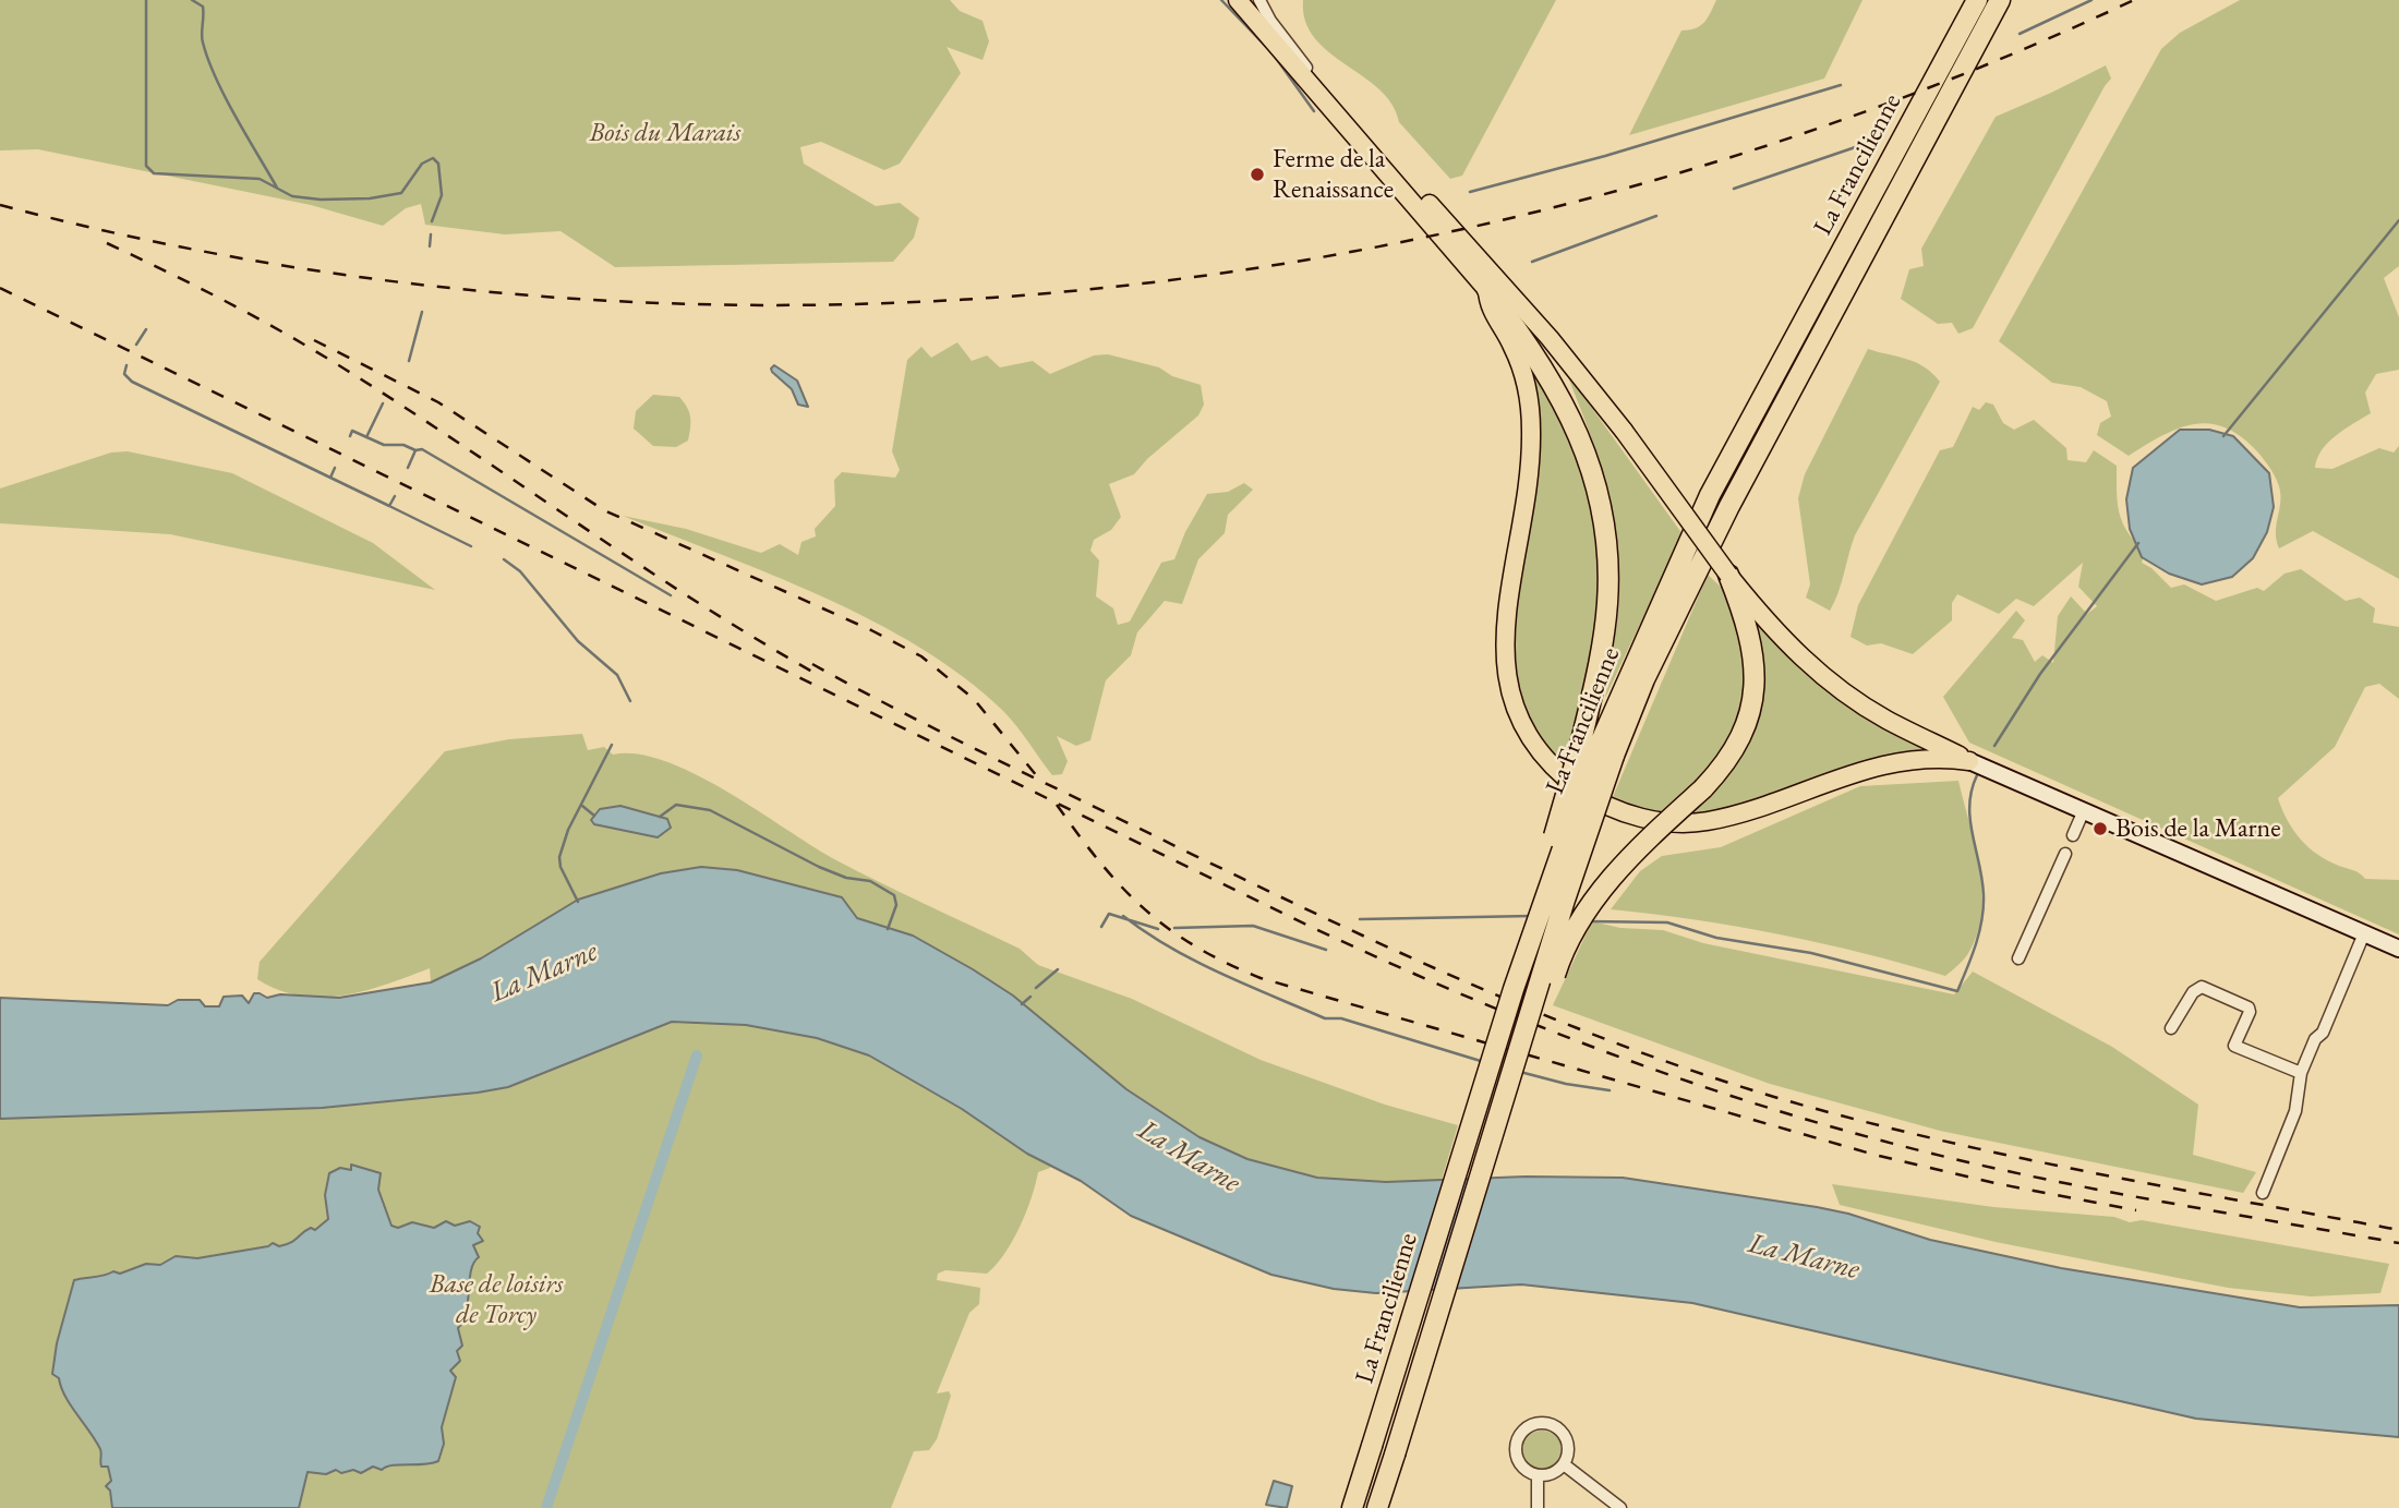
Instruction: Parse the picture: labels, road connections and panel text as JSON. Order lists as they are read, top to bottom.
{
  "streets": {
    "highway": ["La Francilienne"]
  },
  "water": ["La Marne"],
  "parks": ["Bois du Marais", "Base de loisirs de Torcy"],
  "places": ["Ferme de la Renaissance", "Bois de la Marne"]
}
